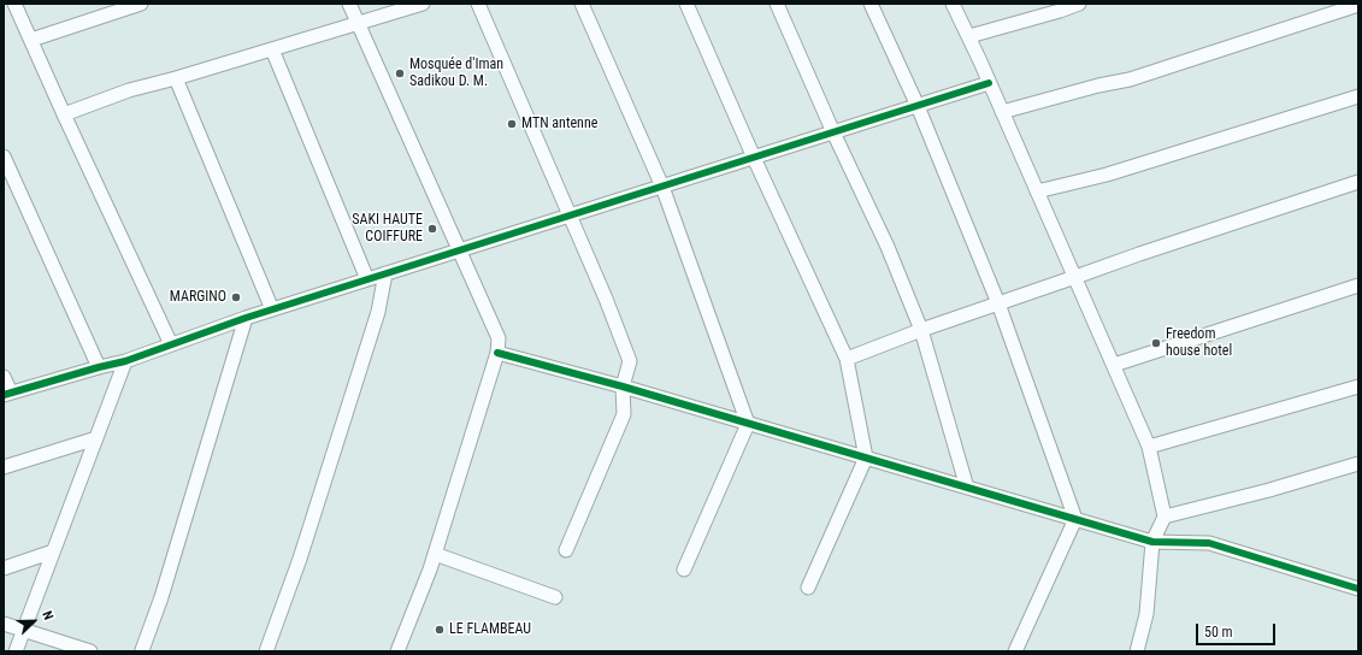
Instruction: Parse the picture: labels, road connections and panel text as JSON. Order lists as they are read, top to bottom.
{
  "places": [
    "Mosquée d'Iman Sadikou D. M.",
    "MTN antenne",
    "SAKI HAUTE COIFFURE",
    "MARGINO",
    "Freedom house hotel",
    "LE FLAMBEAU"
  ],
  "scale_bar": "50 m",
  "north": "top right"
}
